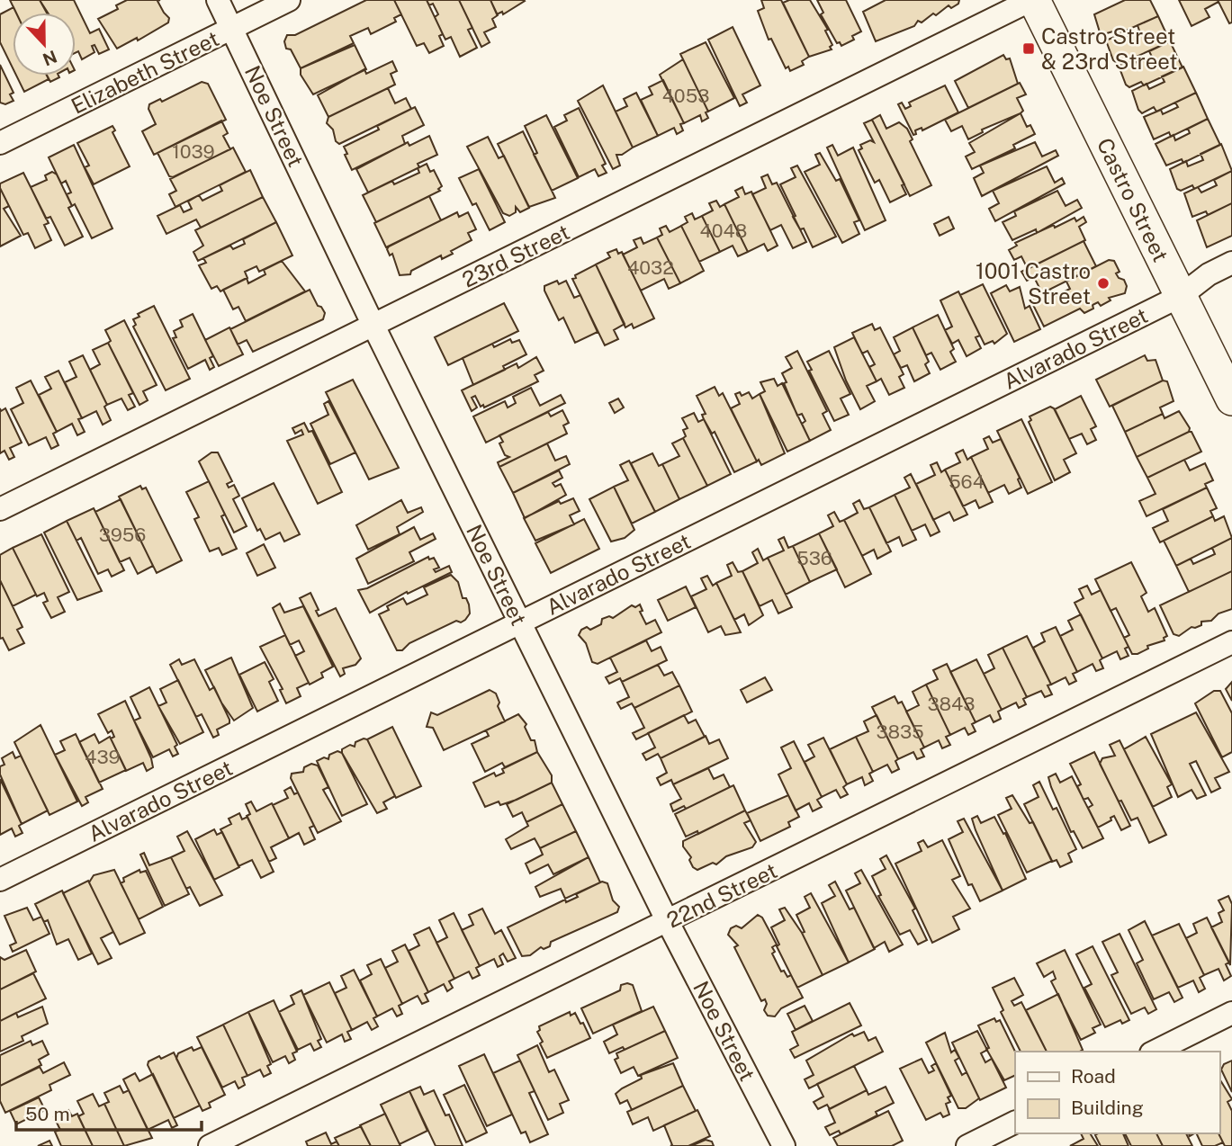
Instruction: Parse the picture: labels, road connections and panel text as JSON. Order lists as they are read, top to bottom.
{
  "streets": {
    "street": [
      "Elizabeth Street",
      "Noe Street",
      "Castro Street",
      "23rd Street",
      "Alvarado Street",
      "22nd Street"
    ]
  },
  "crossings": [
    ["Elizabeth Street", "Noe Street"],
    ["Noe Street", "23rd Street"],
    ["Noe Street", "Alvarado Street"],
    ["Noe Street", "22nd Street"],
    ["Castro Street", "23rd Street"],
    ["Castro Street", "Alvarado Street"]
  ],
  "places": {
    "transit": ["Castro Street & 23rd Street"],
    "other": ["1001 Castro Street"]
  },
  "house_numbers": [
    "4053",
    "1039",
    "4048",
    "4032",
    "564",
    "3956",
    "536",
    "3843",
    "3835",
    "439"
  ],
  "legend": ["Road", "Building"],
  "scale_bar": "50 m",
  "north": "bottom"
}
